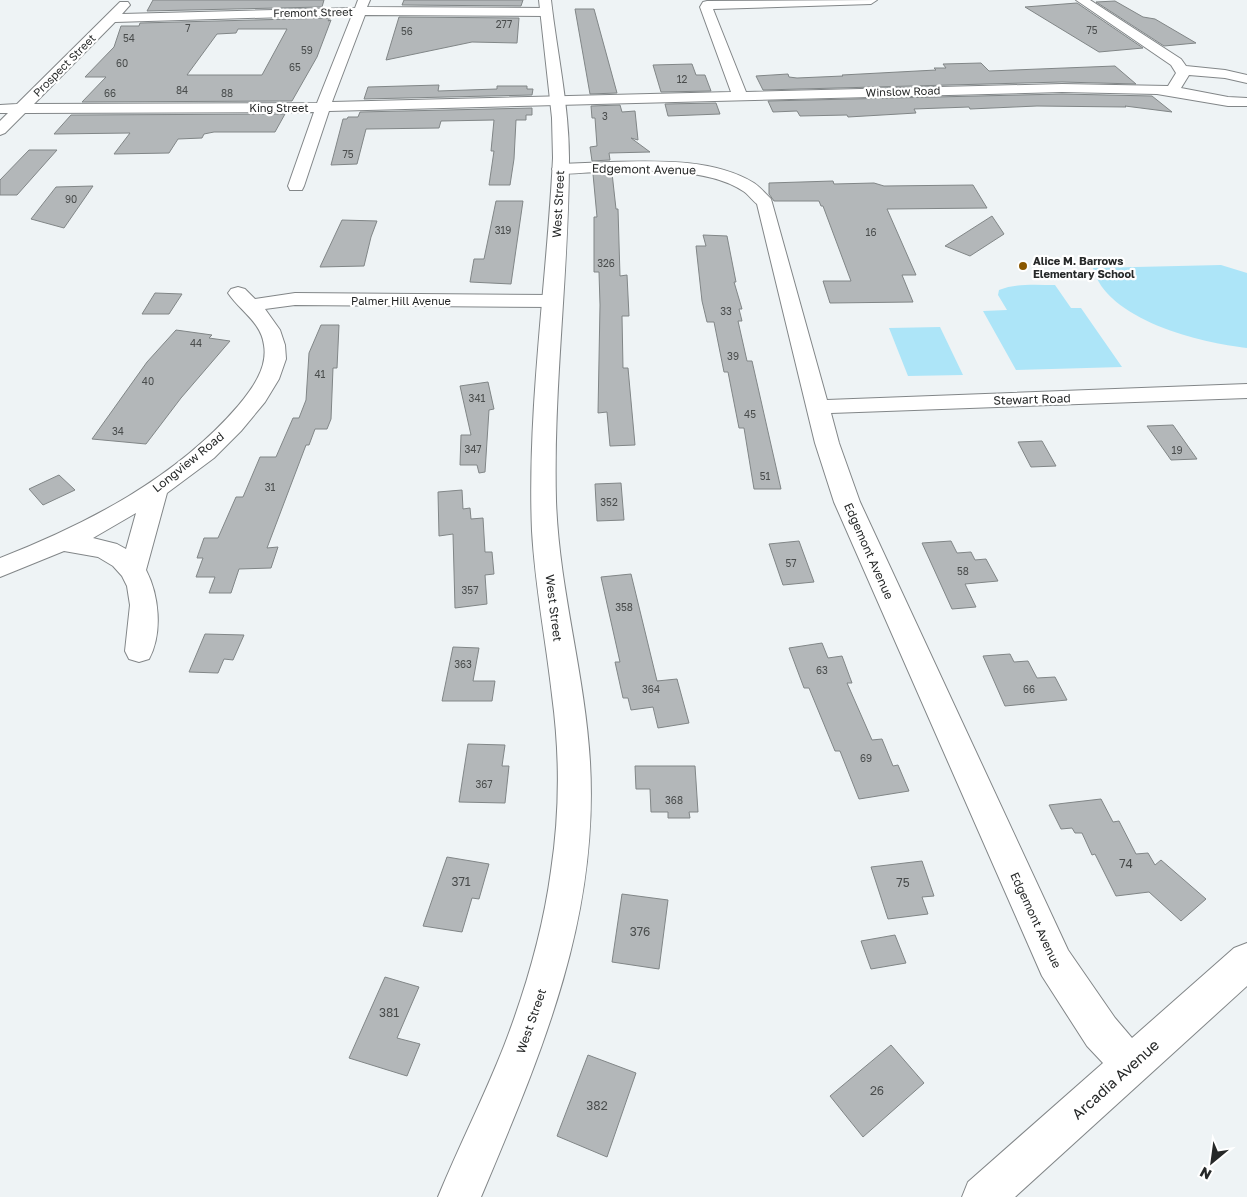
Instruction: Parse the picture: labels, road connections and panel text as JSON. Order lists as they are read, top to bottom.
{
  "streets": {
    "street": [
      "Fremont Street",
      "Prospect Street",
      "Winslow Road",
      "King Street",
      "Edgemont Avenue",
      "West Street",
      "Palmer Hill Avenue",
      "Stewart Road",
      "Longview Road",
      "Arcadia Avenue"
    ]
  },
  "crossings": [
    ["Fremont Street", "Prospect Street"],
    ["Fremont Street", "West Street"],
    ["Prospect Street", "King Street"],
    ["Winslow Road", "King Street"],
    ["Winslow Road", "West Street"],
    ["King Street", "West Street"],
    ["Edgemont Avenue", "West Street"],
    ["Edgemont Avenue", "Stewart Road"],
    ["Edgemont Avenue", "Arcadia Avenue"],
    ["West Street", "Palmer Hill Avenue"],
    ["Palmer Hill Avenue", "Longview Road"]
  ],
  "places": ["Alice M. Barrows Elementary School"],
  "house_numbers": [
    "277",
    "7",
    "75",
    "56",
    "54",
    "59",
    "60",
    "65",
    "12",
    "84",
    "66",
    "88",
    "3",
    "75",
    "90",
    "319",
    "16",
    "326",
    "33",
    "44",
    "39",
    "41",
    "40",
    "341",
    "45",
    "34",
    "347",
    "19",
    "51",
    "31",
    "352",
    "57",
    "58",
    "357",
    "358",
    "363",
    "63",
    "364",
    "66",
    "69",
    "367",
    "368",
    "74",
    "371",
    "75",
    "376",
    "381",
    "26",
    "382"
  ],
  "north": "bottom left"
}
